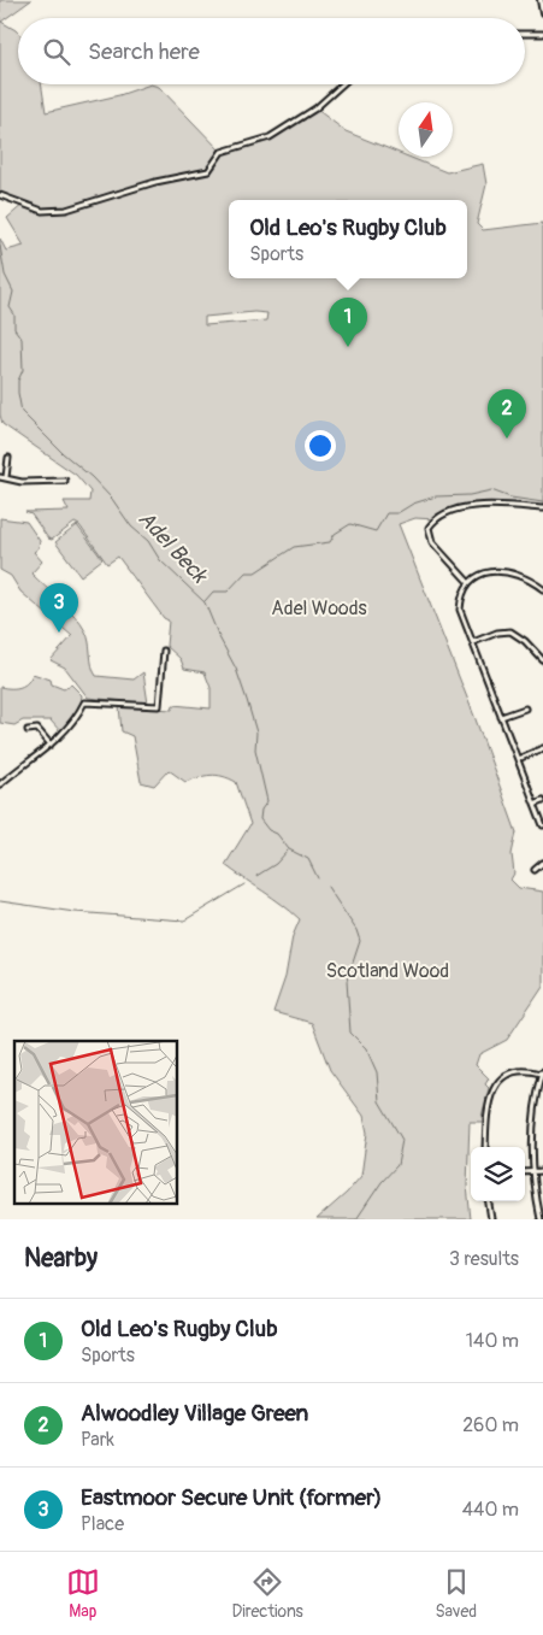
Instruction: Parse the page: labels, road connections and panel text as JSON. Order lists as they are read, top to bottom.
{
  "water": ["Adel Beck"],
  "parks": ["Adel Woods", "Scotland Wood"],
  "north": "top",
  "page": {
    "search": "Search here",
    "popup": ["Old Leo's Rugby Club", "Sports"],
    "pins": ["1", "2", "3"],
    "heading": ["Nearby", "3 results"],
    "list": [
      {
        "mark": "1",
        "name": "Old Leo's Rugby Club",
        "note": "Sports",
        "value": "140 m"
      },
      {
        "mark": "2",
        "name": "Alwoodley Village Green",
        "note": "Park",
        "value": "260 m"
      },
      {
        "mark": "3",
        "name": "Eastmoor Secure Unit (former)",
        "note": "Place",
        "value": "440 m"
      }
    ],
    "nav": ["Map", "Directions", "Saved"]
  }
}
